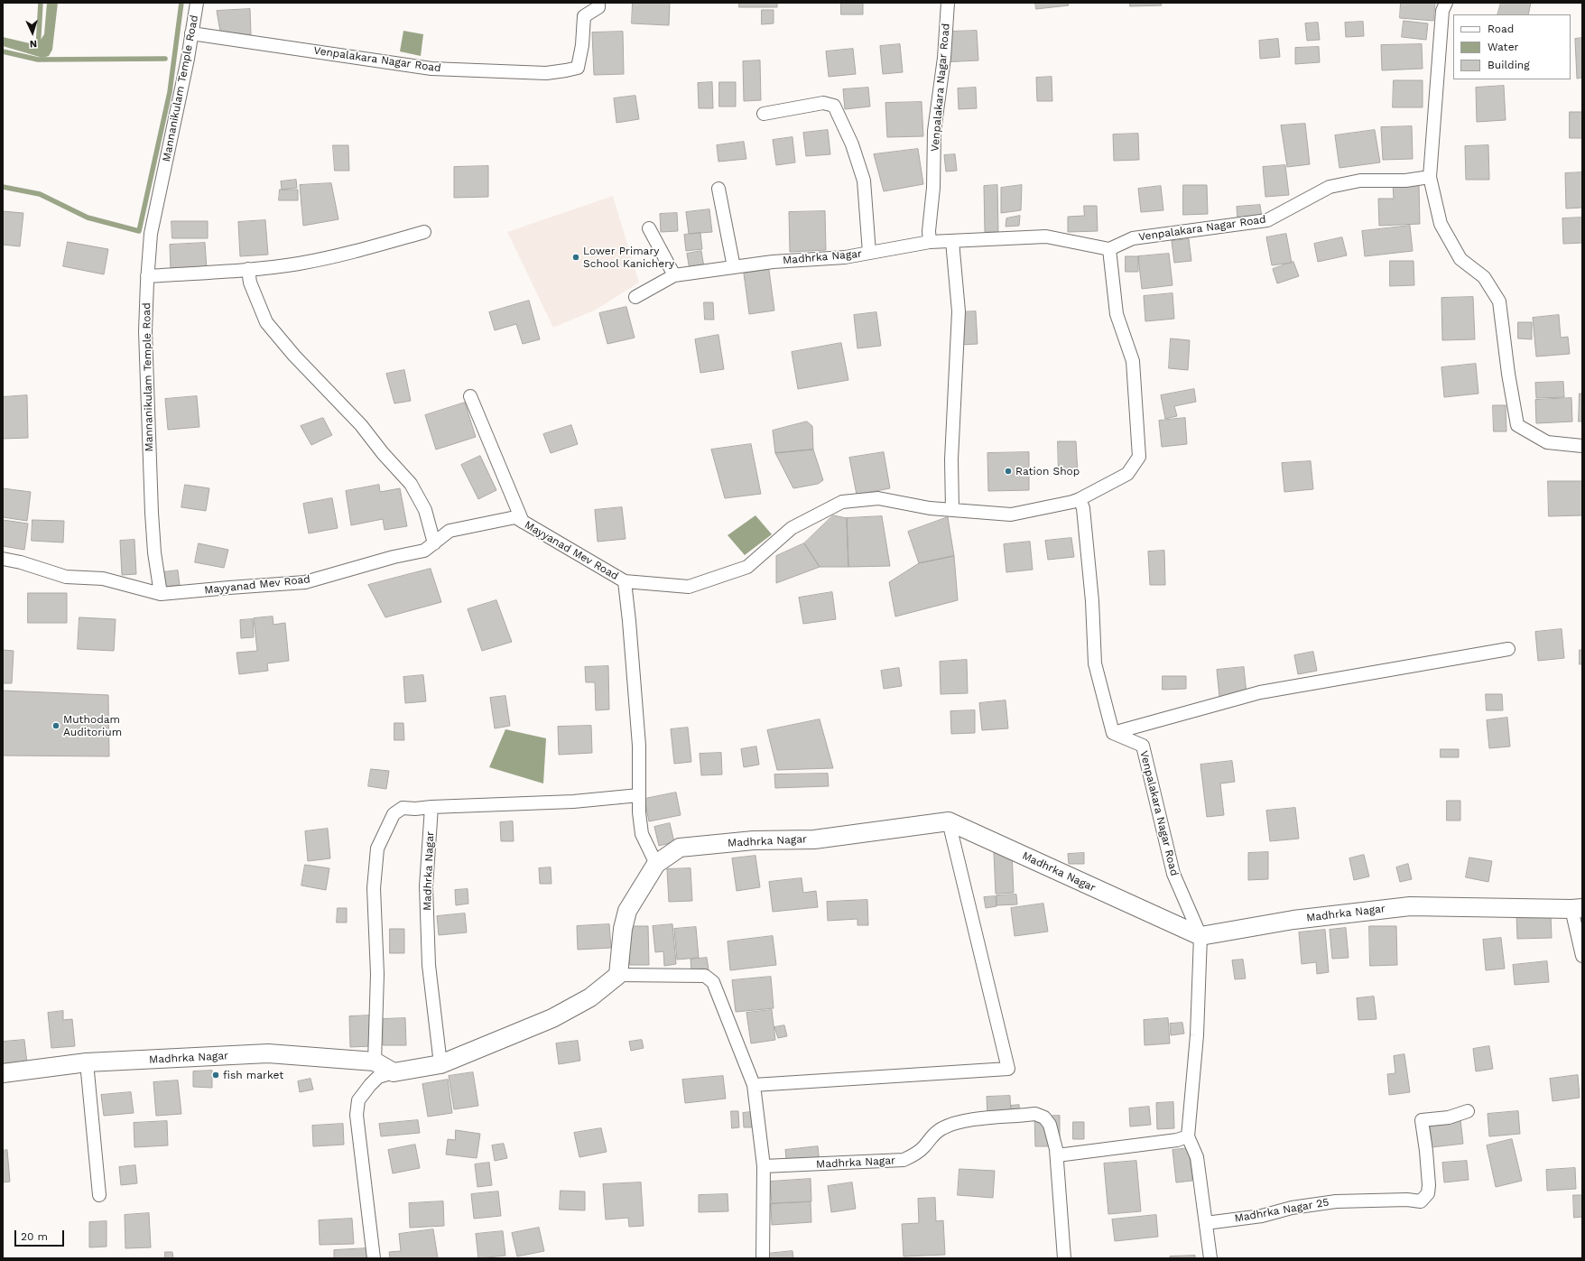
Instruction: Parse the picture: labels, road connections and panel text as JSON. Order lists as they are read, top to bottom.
{
  "streets": {
    "street": [
      "Venpalakara Nagar Road",
      "Mannanikulam Temple Road",
      "Madhrka Nagar",
      "Mayyanad Mev Road",
      "Madhrka Nagar 25"
    ]
  },
  "crossings": [
    ["Venpalakara Nagar Road", "Mannanikulam Temple Road"],
    ["Venpalakara Nagar Road", "Madhrka Nagar"],
    ["Venpalakara Nagar Road", "Madhrka Nagar 25"],
    ["Mannanikulam Temple Road", "Mayyanad Mev Road"]
  ],
  "places": [
    "Lower Primary School Kanichery",
    "Ration Shop",
    "Muthodam Auditorium",
    "fish market"
  ],
  "legend": ["Road", "Water", "Building"],
  "scale_bar": "20 m",
  "north": "bottom"
}
